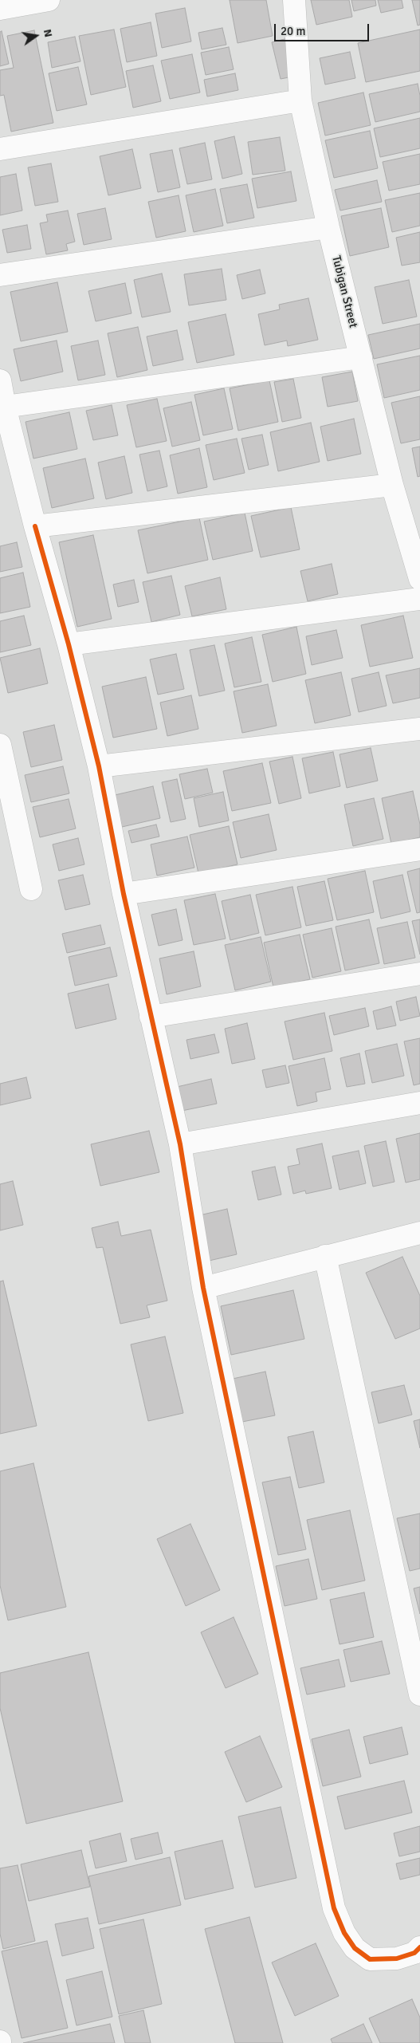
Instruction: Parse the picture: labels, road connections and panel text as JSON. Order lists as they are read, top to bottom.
{
  "streets": {
    "street": ["Tubigan Street"]
  },
  "scale_bar": "20 m",
  "north": "right"
}
